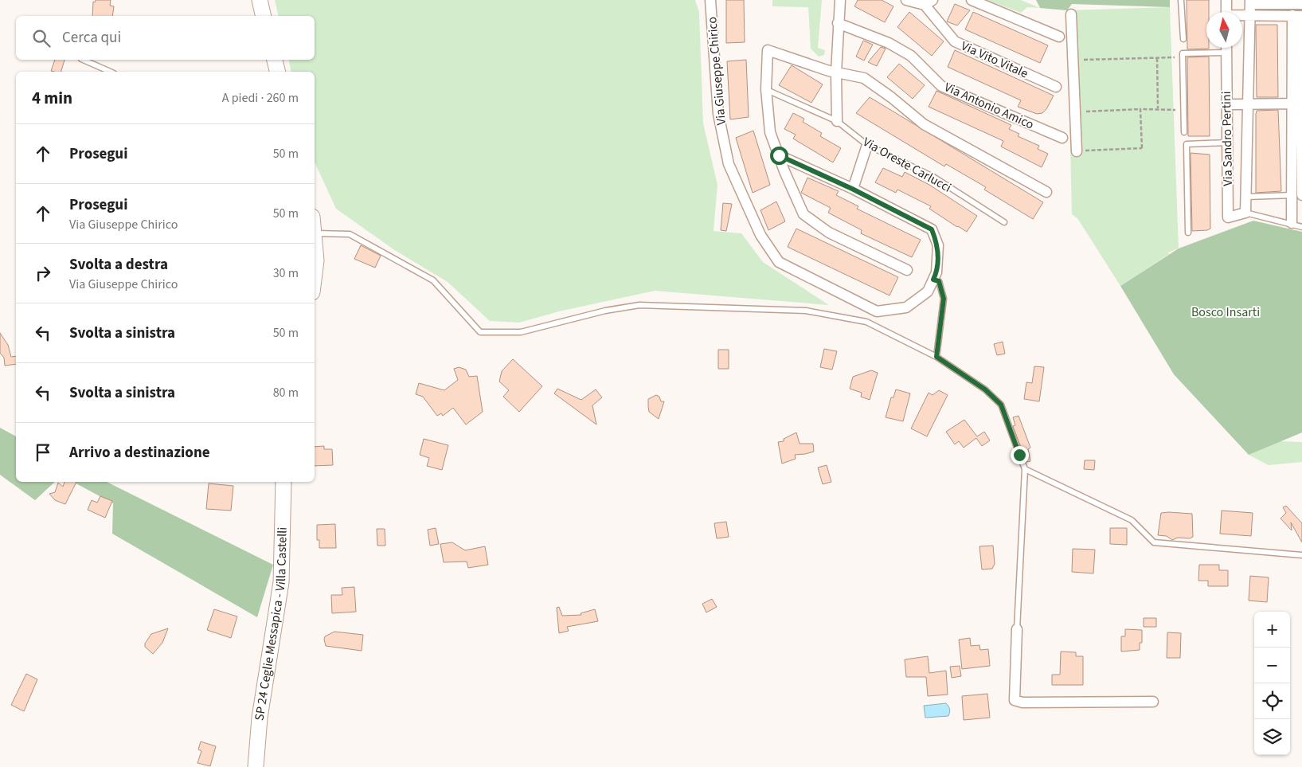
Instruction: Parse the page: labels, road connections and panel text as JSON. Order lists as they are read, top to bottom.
{
  "streets": {
    "main road": ["SP 24 Ceglie Messapica - Villa Castelli"],
    "street": [
      "Via Vito Vitale",
      "Via Giuseppe Chirico",
      "Via Antonio Amico",
      "Via Sandro Pertini"
    ],
    "lane": ["Via Oreste Carlucci"]
  },
  "parks": ["Bosco Insarti"],
  "north": "top",
  "page": {
    "search": "Cerca qui",
    "heading": ["4 min", "A piedi · 260 m"],
    "list": [
      ["Prosegui", "50 m"],
      ["Prosegui", "Via Giuseppe Chirico", "50 m"],
      ["Svolta a destra", "Via Giuseppe Chirico", "30 m"],
      ["Svolta a sinistra", "50 m"],
      ["Svolta a sinistra", "80 m"],
      "Arrivo a destinazione"
    ],
    "map_buttons": ["+", "−"]
  }
}
